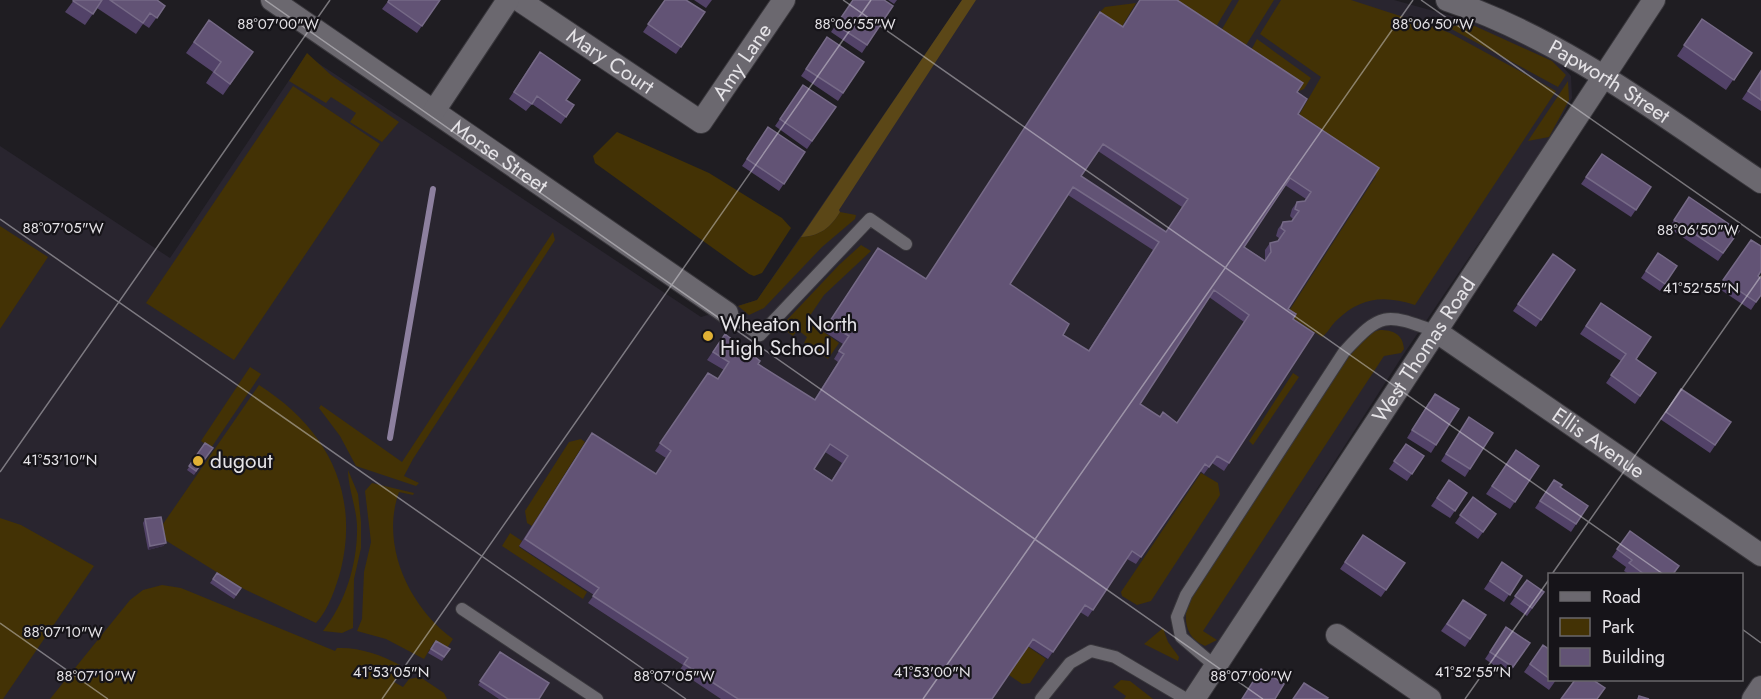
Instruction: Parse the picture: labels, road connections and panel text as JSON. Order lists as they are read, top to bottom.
{
  "streets": {
    "street": [
      "Mary Court",
      "Amy Lane",
      "Papworth Street",
      "Morse Street",
      "West Thomas Road",
      "Ellis Avenue"
    ]
  },
  "crossings": [
    ["Mary Court", "Amy Lane"],
    ["Papworth Street", "West Thomas Road"],
    ["West Thomas Road", "Ellis Avenue"]
  ],
  "places": ["Wheaton North High School", "dugout"],
  "legend": ["Road", "Park", "Building"],
  "coordinates": [
    "88°07'00\"W",
    "88°06'55\"W",
    "88°06'50\"W",
    "88°07'05\"W",
    "41°52'55\"N",
    "41°53'10\"N",
    "88°07'10\"W",
    "41°53'05\"N",
    "41°53'00\"N"
  ]
}
